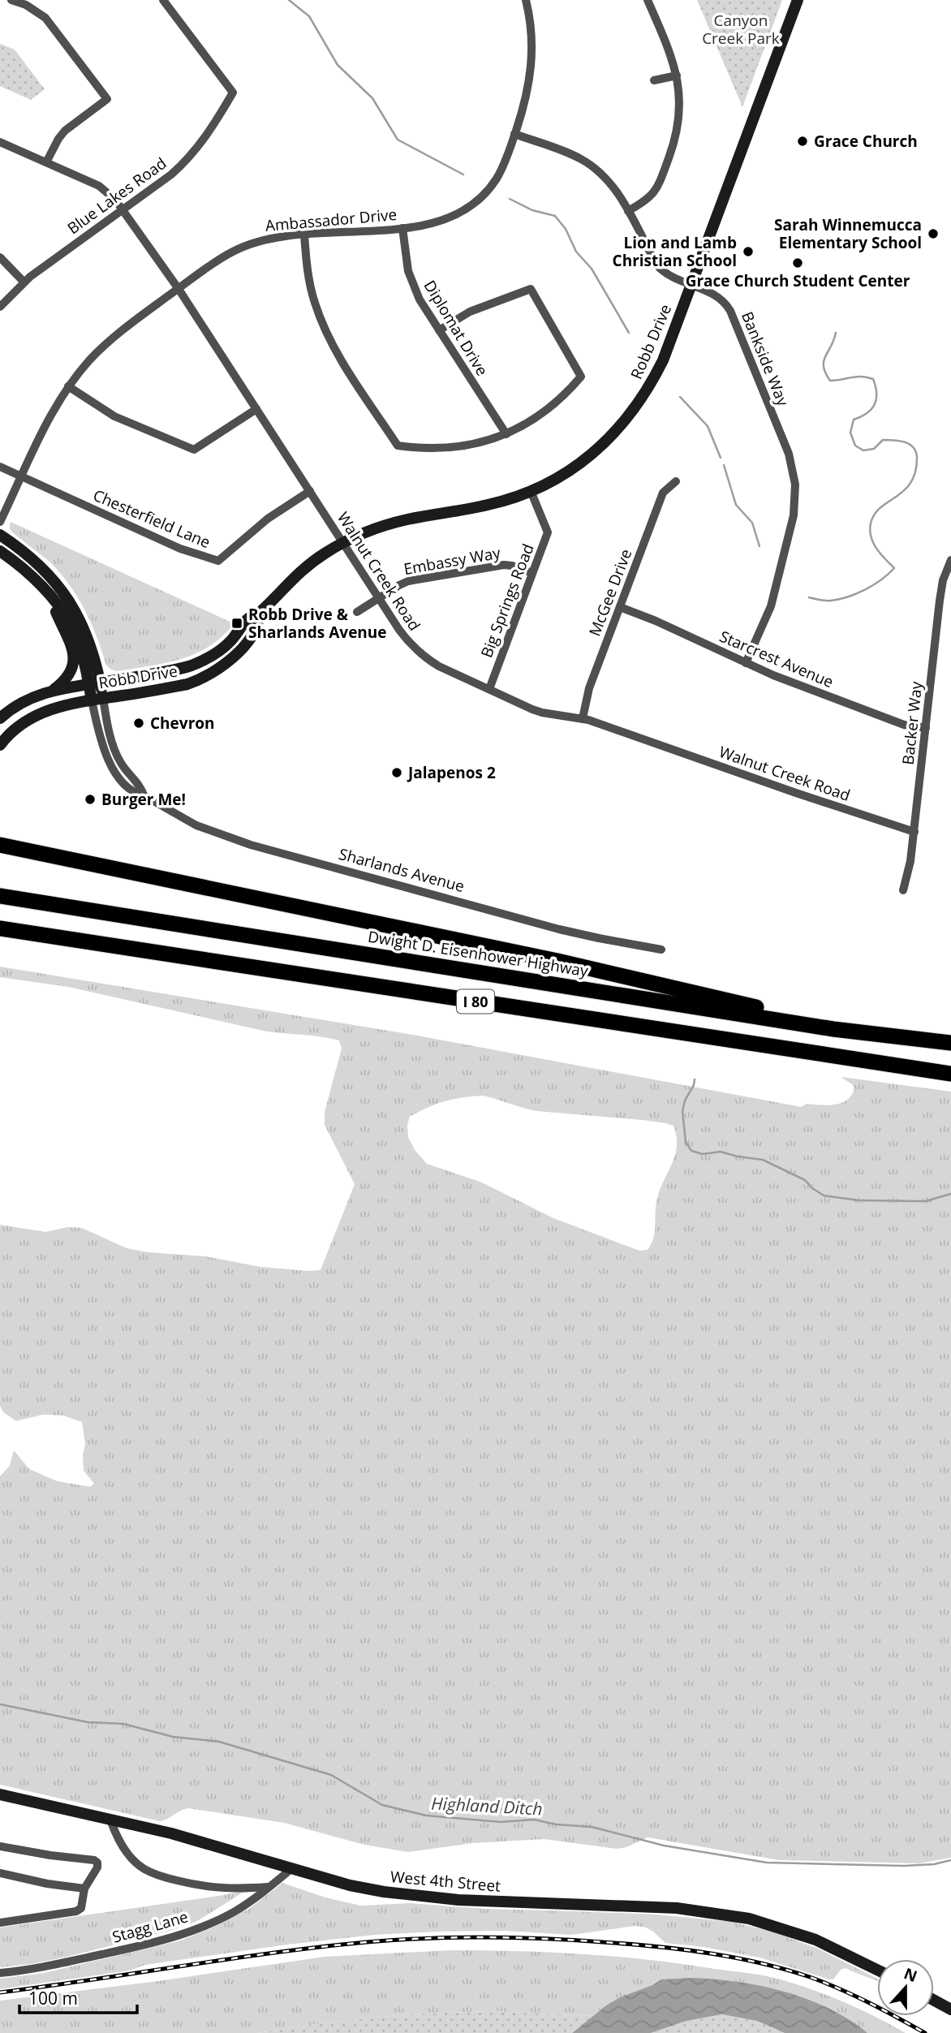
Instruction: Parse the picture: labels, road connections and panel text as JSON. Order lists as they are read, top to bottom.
{
  "streets": {
    "highway": ["Dwight D. Eisenhower Highway", "I 80"],
    "main road": ["Robb Drive", "Sharlands Avenue", "West 4th Street"],
    "street": [
      "Blue Lakes Road",
      "Ambassador Drive",
      "Diplomat Drive",
      "Bankside Way",
      "Chesterfield Lane",
      "Embassy Way",
      "Walnut Creek Road",
      "McGee Drive",
      "Big Springs Road",
      "Starcrest Avenue",
      "Backer Way",
      "Stagg Lane"
    ]
  },
  "crossings": [
    ["Blue Lakes Road", "Walnut Creek Road"],
    ["Ambassador Drive", "Diplomat Drive"],
    ["Ambassador Drive", "Bankside Way"],
    ["Ambassador Drive", "Chesterfield Lane"],
    ["Ambassador Drive", "Walnut Creek Road"],
    ["Robb Drive", "Bankside Way"],
    ["Robb Drive", "Walnut Creek Road"],
    ["Robb Drive", "Big Springs Road"],
    ["Robb Drive", "Sharlands Avenue"],
    ["Bankside Way", "Starcrest Avenue"],
    ["Chesterfield Lane", "Walnut Creek Road"],
    ["Embassy Way", "Walnut Creek Road"],
    ["Embassy Way", "Big Springs Road"],
    ["Walnut Creek Road", "McGee Drive"],
    ["Walnut Creek Road", "Big Springs Road"],
    ["Walnut Creek Road", "Backer Way"],
    ["McGee Drive", "Starcrest Avenue"],
    ["Starcrest Avenue", "Backer Way"],
    ["West 4th Street", "Stagg Lane"]
  ],
  "water": ["Highland Ditch"],
  "parks": ["Canyon Creek Park"],
  "places": {
    "other": [
      "Grace Church",
      "Sarah Winnemucca Elementary School",
      "Lion and Lamb Christian School",
      "Grace Church Student Center",
      "Chevron",
      "Jalapenos 2",
      "Burger Me!"
    ],
    "transit": ["Robb Drive & Sharlands Avenue"]
  },
  "scale_bar": "100 m",
  "north": "top"
}
